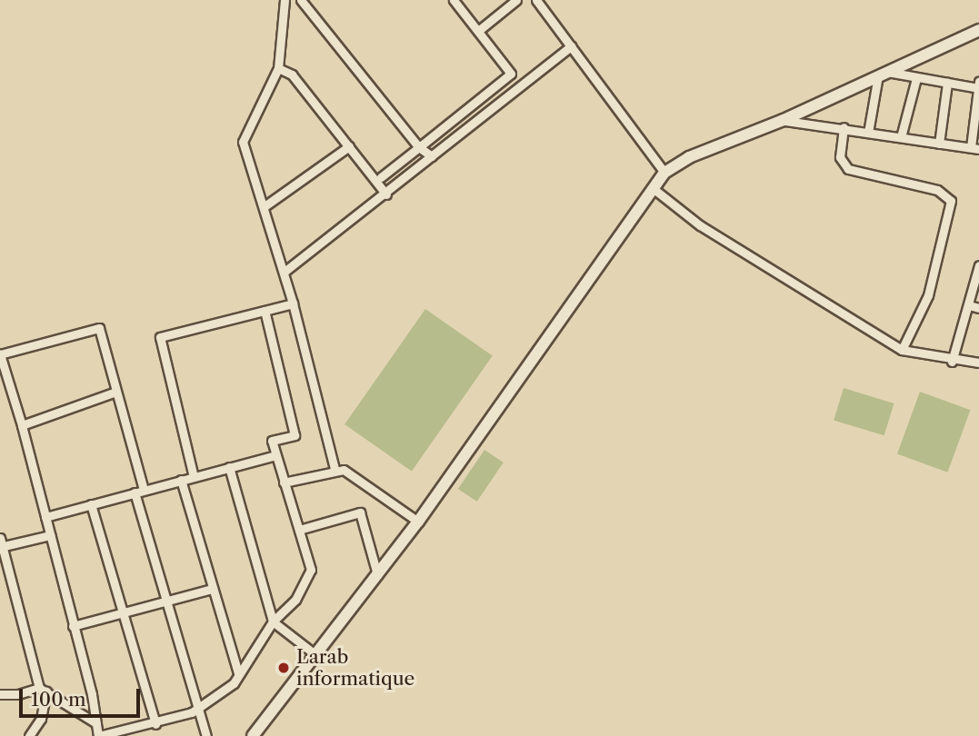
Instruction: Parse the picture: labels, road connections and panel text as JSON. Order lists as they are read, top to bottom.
{
  "places": ["Larab informatique"],
  "scale_bar": "100 m"
}
